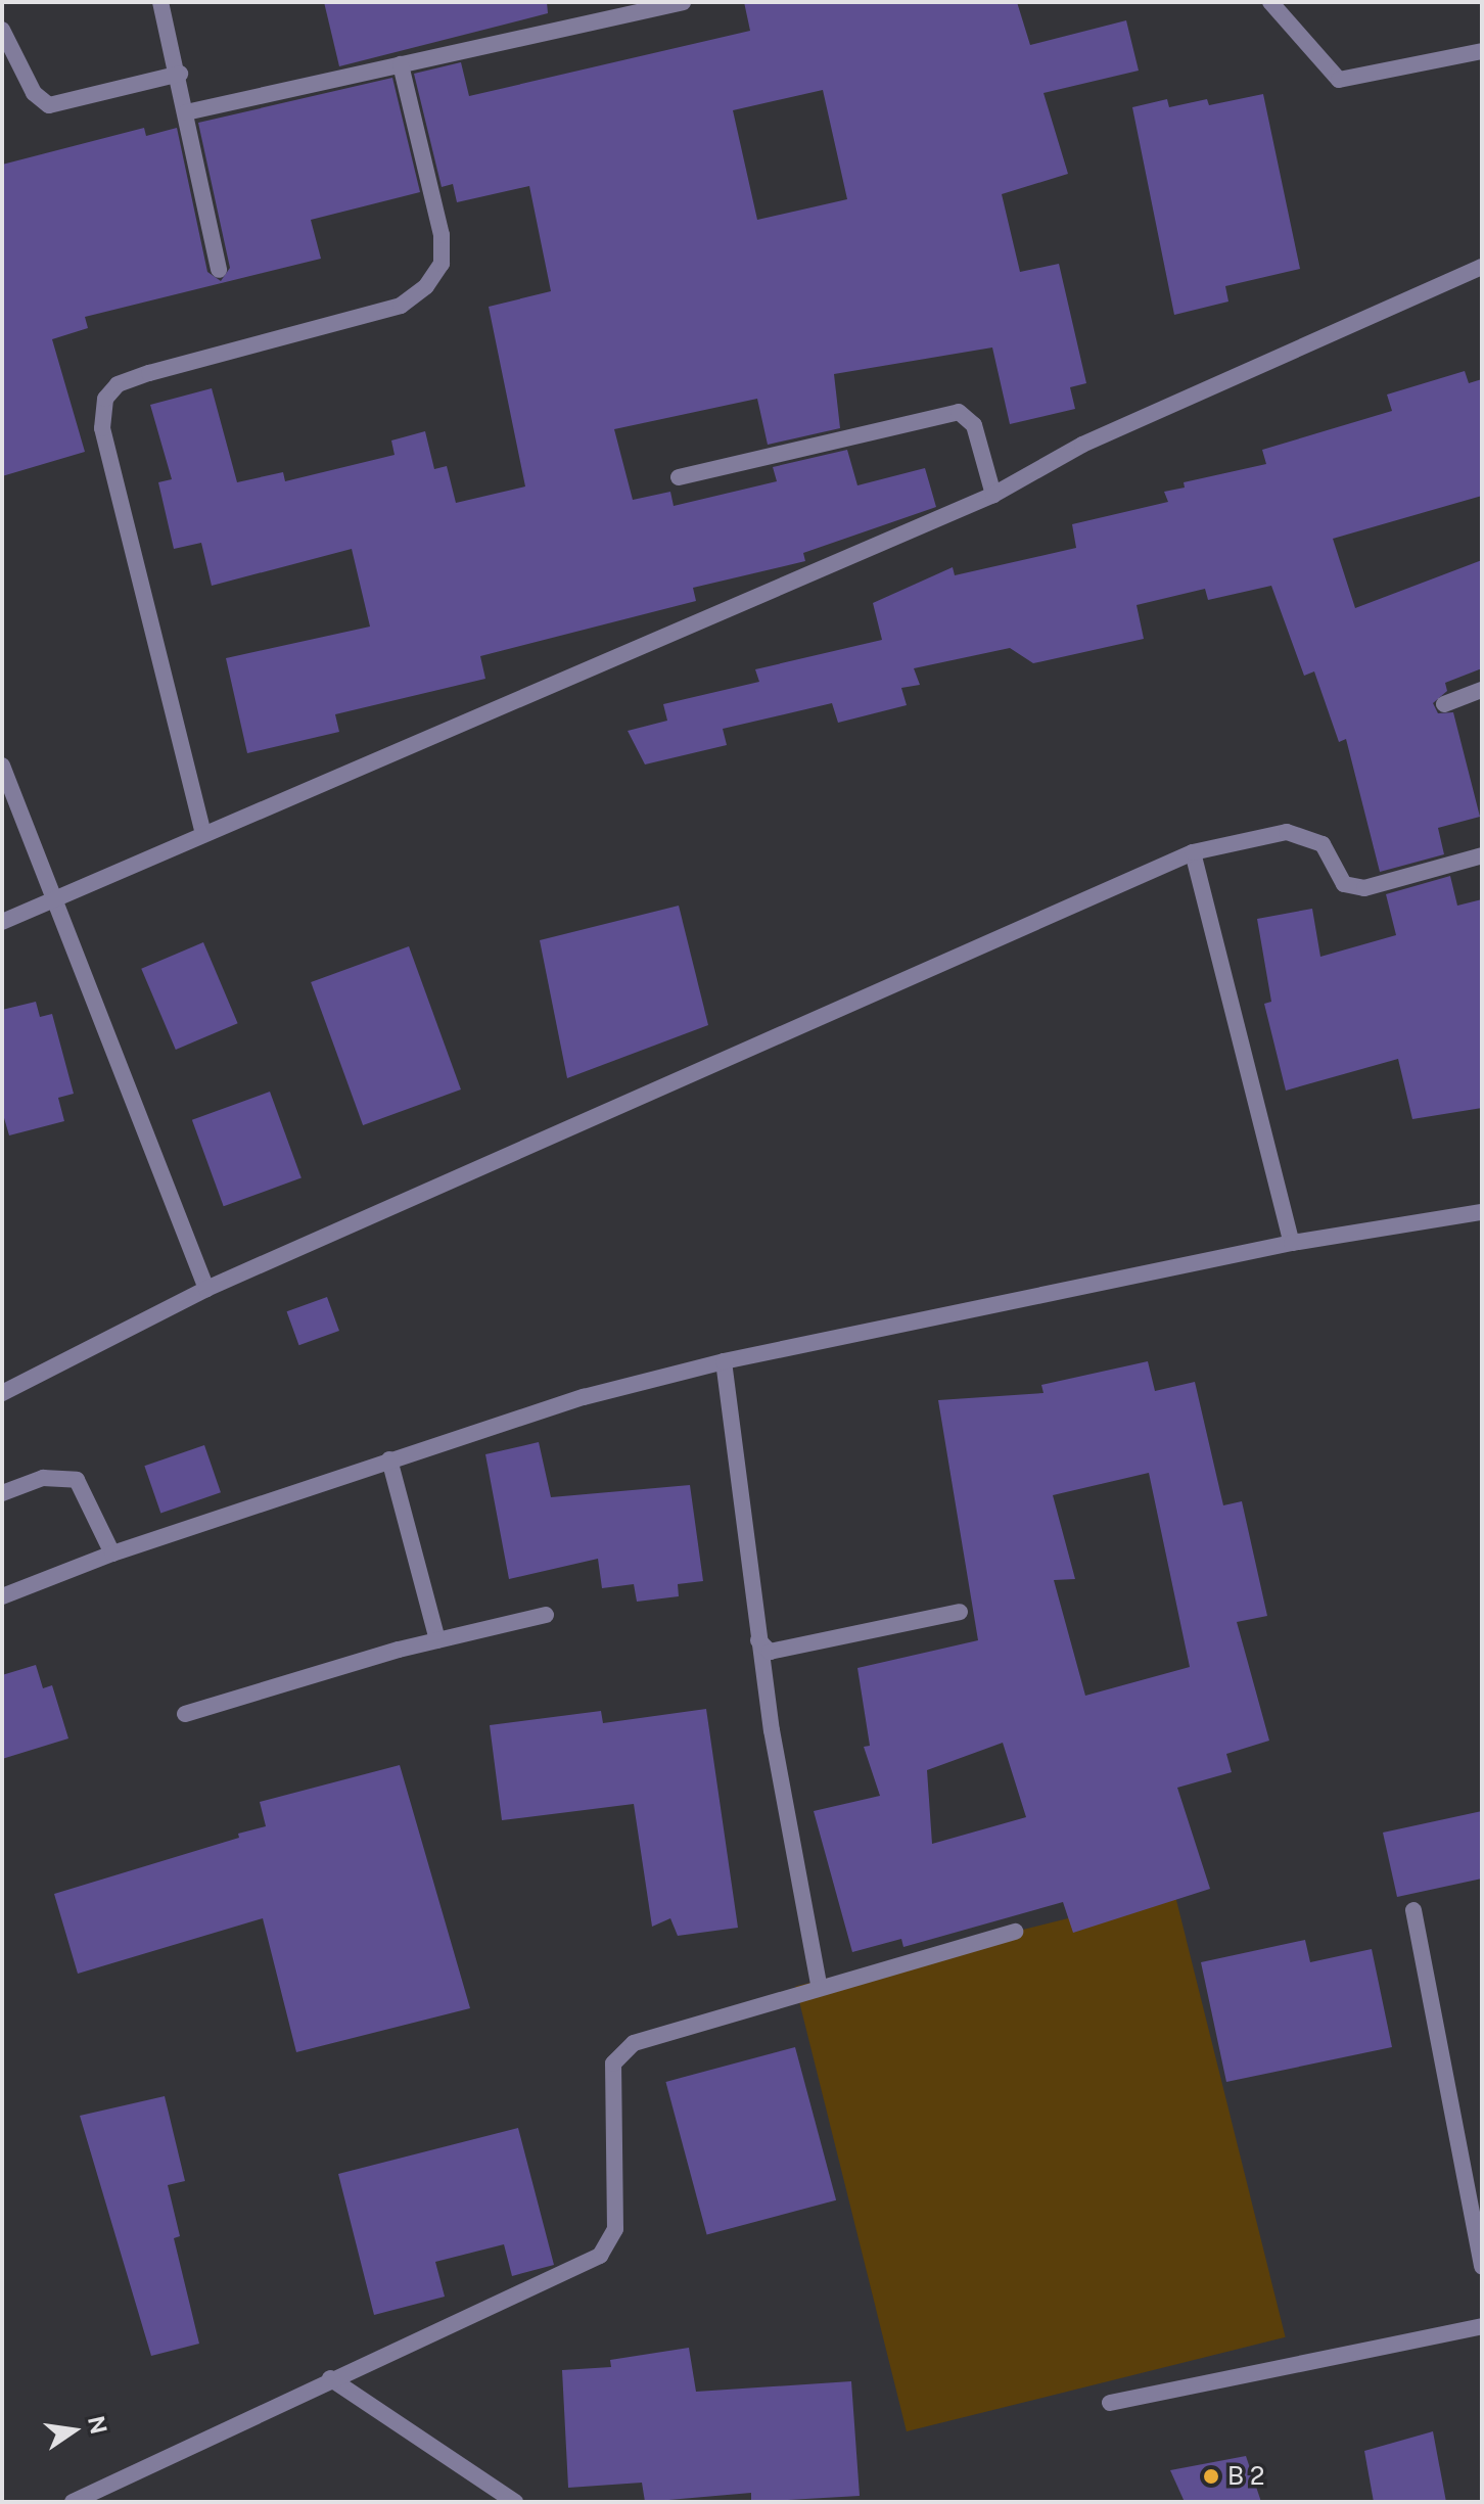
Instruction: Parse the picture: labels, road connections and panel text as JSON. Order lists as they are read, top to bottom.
{
  "places": ["B 2"],
  "north": "right"
}
